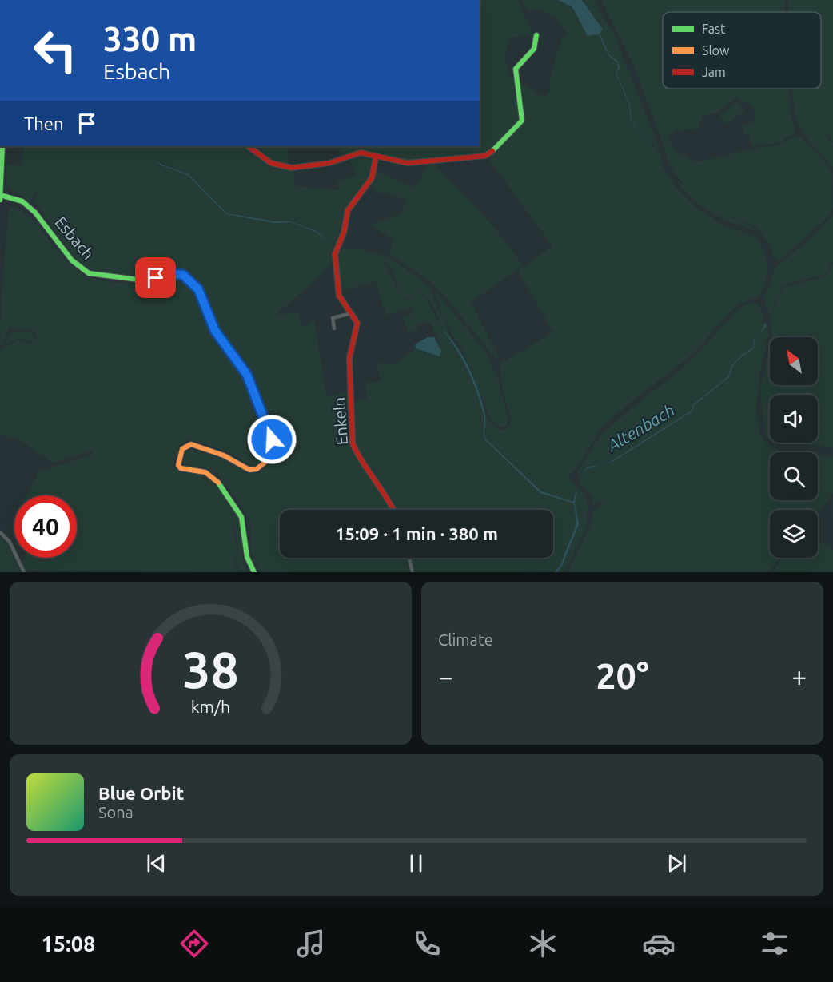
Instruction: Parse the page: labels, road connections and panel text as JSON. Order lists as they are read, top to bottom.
{
  "streets": {
    "street": ["Esbach", "Enkeln"]
  },
  "water": ["Altenbach"],
  "legend": ["Fast", "Slow", "Jam"],
  "north": "top left",
  "page": {
    "turn": ["330 m", "Esbach"],
    "then": "Then",
    "limit": "40",
    "trip": "15:09 · 1 min · 380 m",
    "tile": "Climate",
    "heat": ["−", "20°", "+"],
    "song": ["Blue Orbit", "Sona"],
    "tabs": "15:08",
    "gauge": ["38", "km/h"]
  }
}
